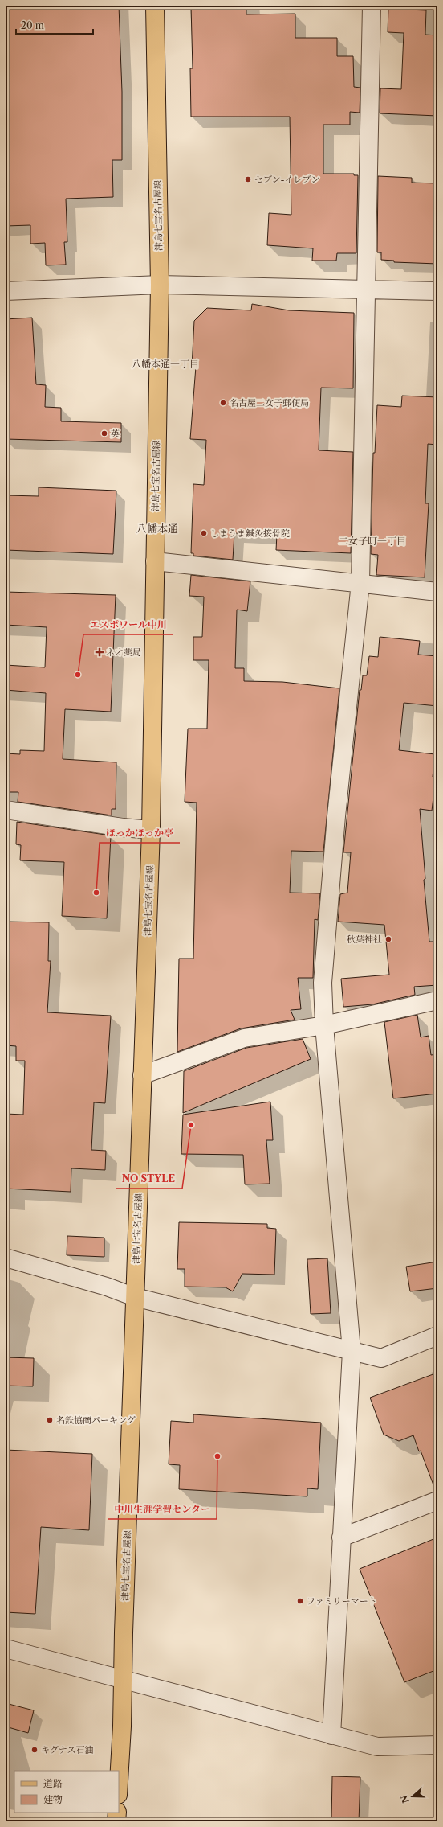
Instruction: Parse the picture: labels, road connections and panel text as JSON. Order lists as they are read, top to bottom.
{
  "streets": {
    "main road": ["津島七宝名古屋線"]
  },
  "districts": ["八幡本通一丁目", "八幡本通", "二女子町一丁目"],
  "places": {
    "other": [
      "セブン-イレブン",
      "名古屋二女子郵便局",
      "英",
      "しまうま鍼灸接骨院",
      "エスポワール中川",
      "ほっかほっか亭",
      "秋葉神社",
      "NO STYLE",
      "名鉄協商パーキング",
      "中川生涯学習センター",
      "ファミリーマート",
      "キグナス石油"
    ],
    "health": ["ネオ薬局"]
  },
  "legend": ["道路", "建物"],
  "scale_bar": "20 m",
  "north": "left"
}
